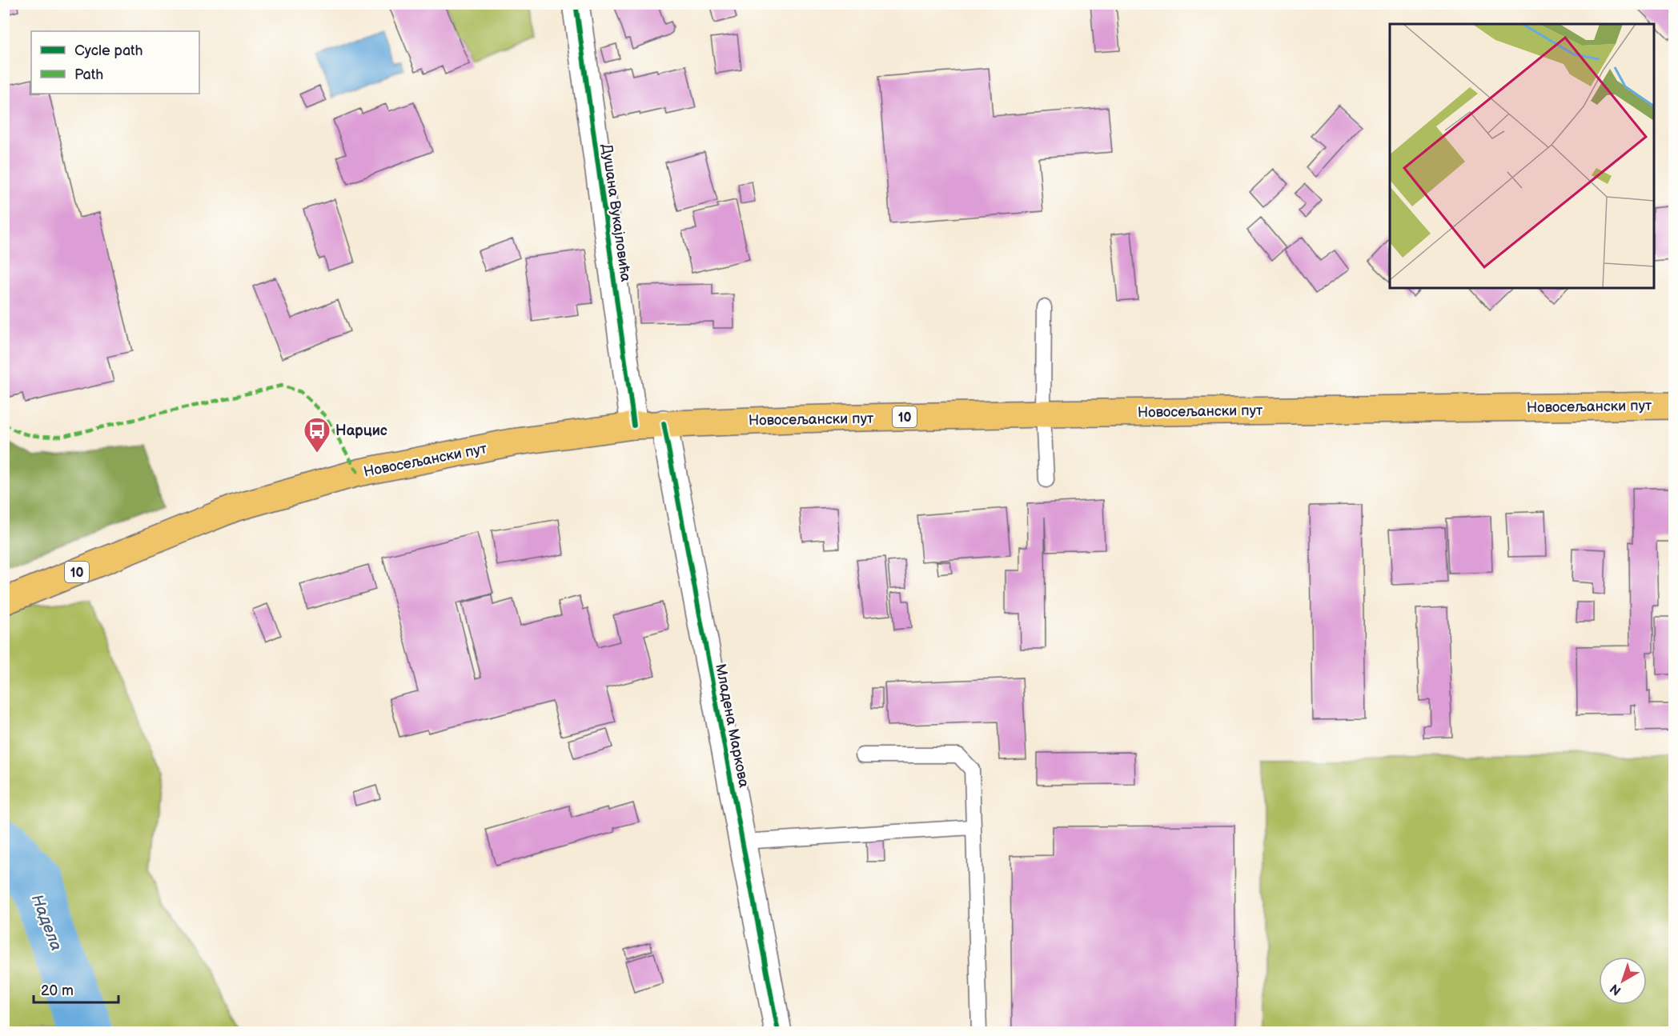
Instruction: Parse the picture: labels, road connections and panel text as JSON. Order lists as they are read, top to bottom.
{
  "streets": {
    "main road": ["Новосељански пут", "10"],
    "street": ["Душана Вукајловића", "Младена Маркова"]
  },
  "crossings": [
    ["Душана Вукајловића", "Новосељански пут"],
    ["Новосељански пут", "Младена Маркова"]
  ],
  "water": ["Надела"],
  "places": {
    "bus stop": ["Нарцис"]
  },
  "legend": ["Cycle path", "Path"],
  "scale_bar": "20 m",
  "north": "bottom left"
}
